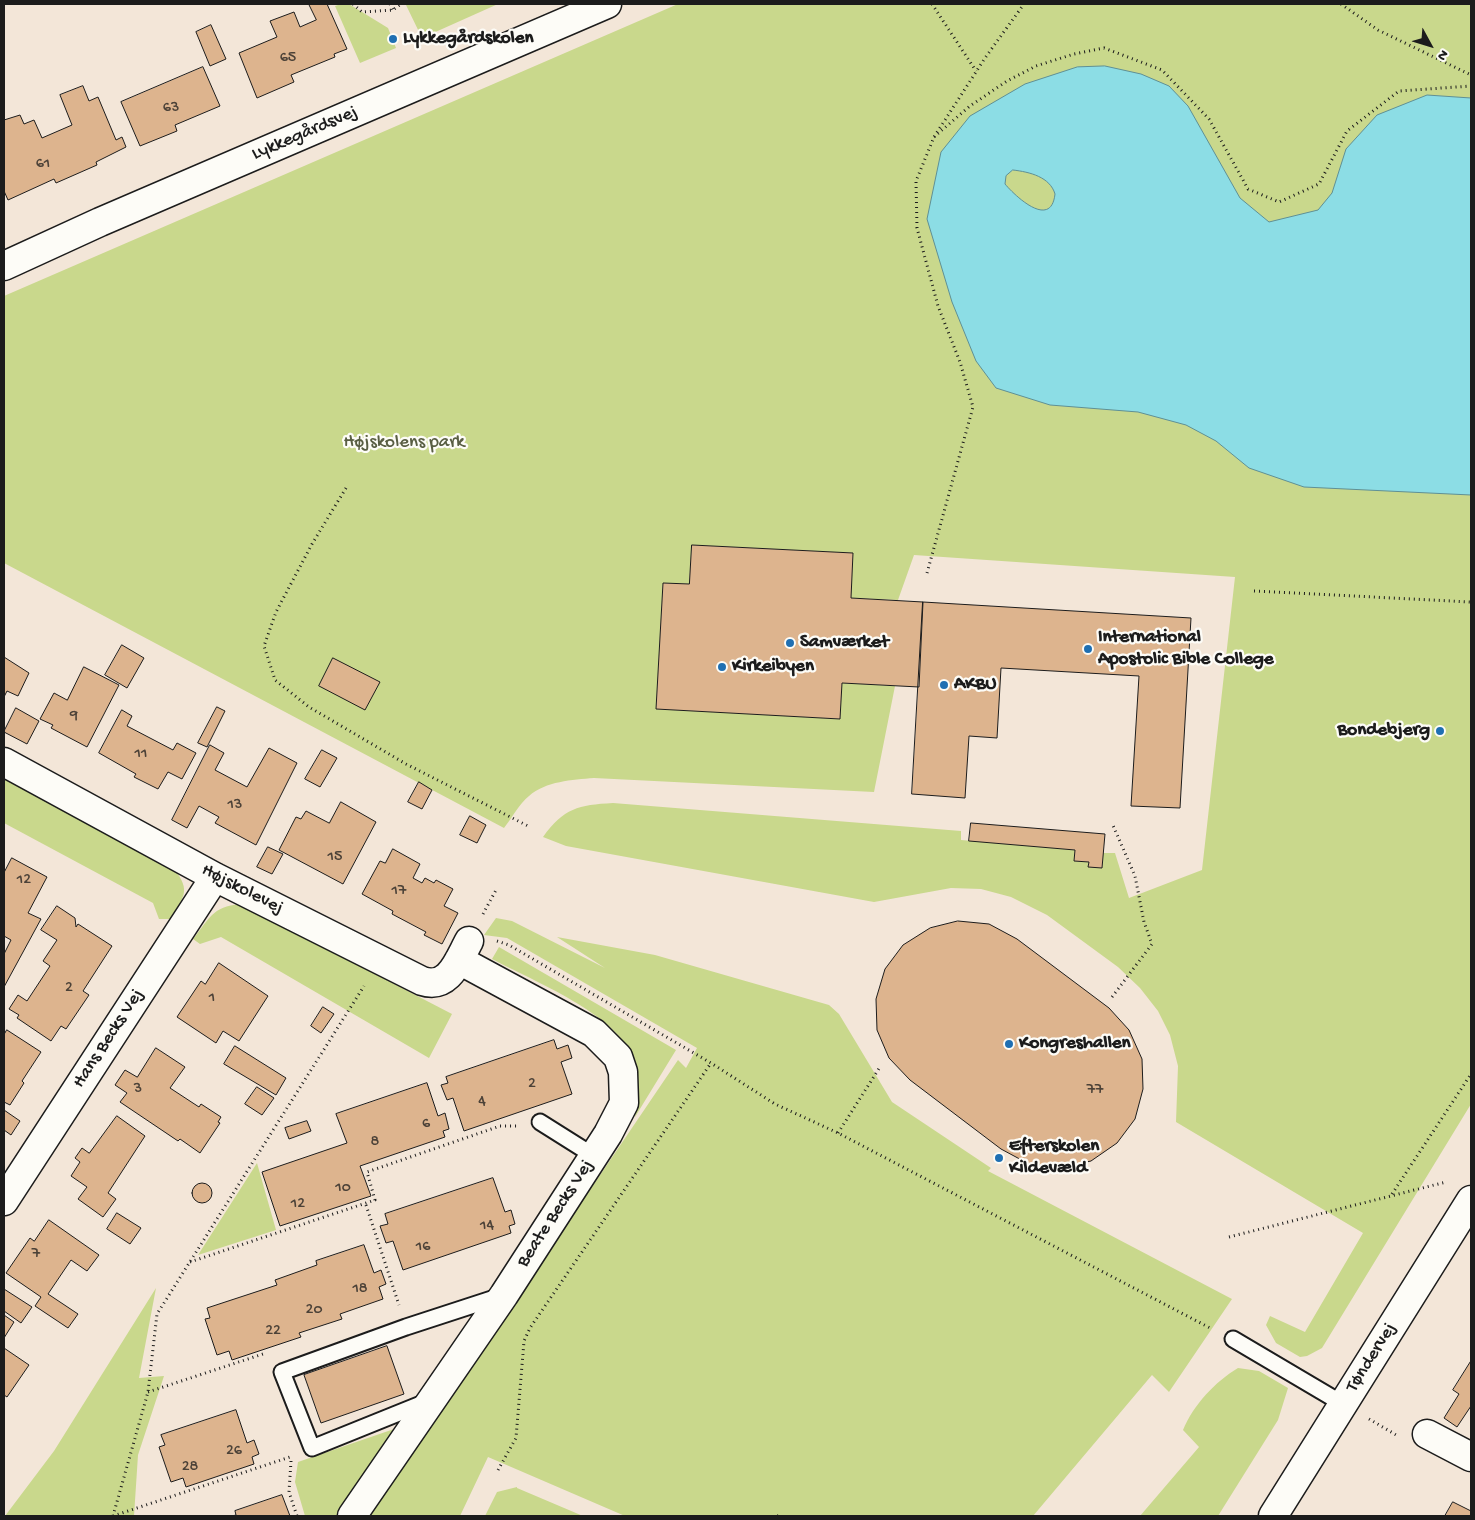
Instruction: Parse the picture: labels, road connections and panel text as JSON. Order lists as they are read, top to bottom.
{
  "streets": {
    "street": [
      "Lykkegårdsvej",
      "Højskolevej",
      "Hans Becks Vej",
      "Beate Becks Vej",
      "Tøndervej"
    ]
  },
  "crossings": [
    ["Højskolevej", "Hans Becks Vej"],
    ["Højskolevej", "Beate Becks Vej"]
  ],
  "parks": ["Højskolens park"],
  "places": [
    "Lykkegårdskolen",
    "Samværket",
    "International Apostolic Bible College",
    "Kirkeibyen",
    "AKBU",
    "Bondebjerg",
    "Kongreshallen",
    "Efterskolen Kildevæld"
  ],
  "house_numbers": [
    "65",
    "63",
    "61",
    "9",
    "11",
    "13",
    "15",
    "12",
    "17",
    "2",
    "1",
    "2",
    "3",
    "77",
    "4",
    "6",
    "8",
    "10",
    "12",
    "14",
    "16",
    "7",
    "18",
    "20",
    "22",
    "26",
    "28"
  ],
  "north": "bottom right"
}
